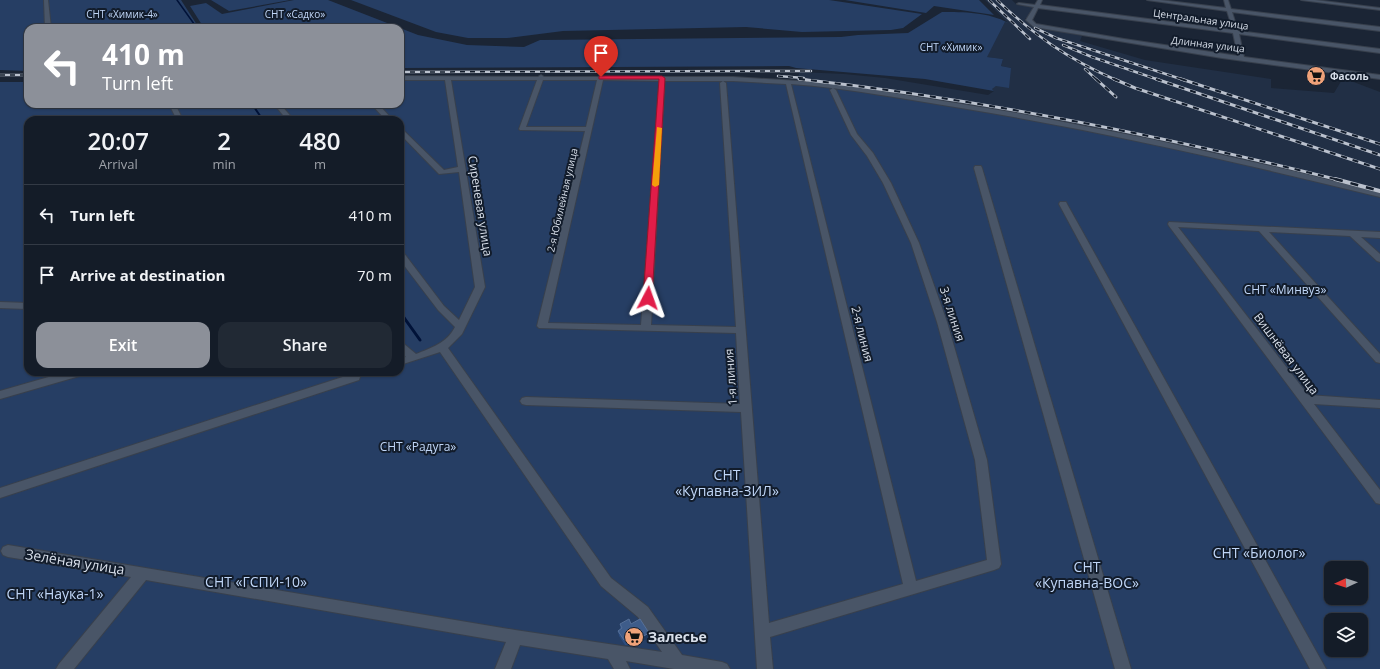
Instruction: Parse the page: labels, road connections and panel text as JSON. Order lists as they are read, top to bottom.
{
  "streets": {
    "street": [
      "Центральная улица",
      "Длинная улица",
      "2-я Юбилейная улица",
      "Сиреневая улица",
      "3-я линия",
      "2-я линия",
      "Вишнёвая улица",
      "1-я линия",
      "Зелёная улица"
    ]
  },
  "crossings": [
    ["Центральная улица", "Длинная улица"],
    ["3-я линия", "2-я линия"]
  ],
  "parks": [
    "СНТ «Химик-4»",
    "СНТ «Садко»",
    "СНТ «Химик»",
    "СНТ «Минвуз»",
    "СНТ «Радуга»",
    "СНТ «Купавна-ЗИЛ»",
    "СНТ «Биолог»",
    "СНТ «Купавна-ВОС»",
    "СНТ «ГСПИ-10»",
    "СНТ «Наука-1»"
  ],
  "places": {
    "supermarket": ["Фасоль", "Залесье"]
  },
  "north": "left",
  "page": {
    "turn": ["410 m", "Turn left"],
    "eta": [
      "20:07",
      "Arrival",
      "2",
      "min",
      "480",
      "m"
    ],
    "list": [
      {
        "name": "Turn left",
        "value": "410 m"
      },
      {
        "name": "Arrive at destination",
        "value": "70 m"
      }
    ],
    "buttons": ["Exit", "Share"]
  }
}
